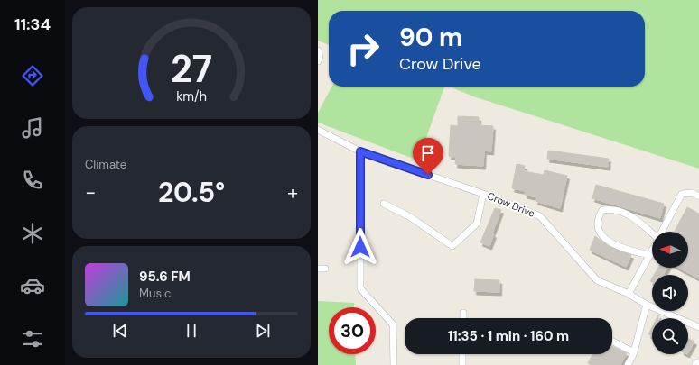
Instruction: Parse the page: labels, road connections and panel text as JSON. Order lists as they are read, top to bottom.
{
  "streets": {
    "street": ["Crow Drive"]
  },
  "north": "left",
  "page": {
    "tabs": "11:34",
    "turn": ["90 m", "Crow Drive"],
    "tile": "Climate",
    "heat": ["−", "20.5°", "+"],
    "song": ["95.6 FM", "Music"],
    "limit": "30",
    "trip": "11:35 · 1 min · 160 m",
    "gauge": ["27", "km/h"]
  }
}
